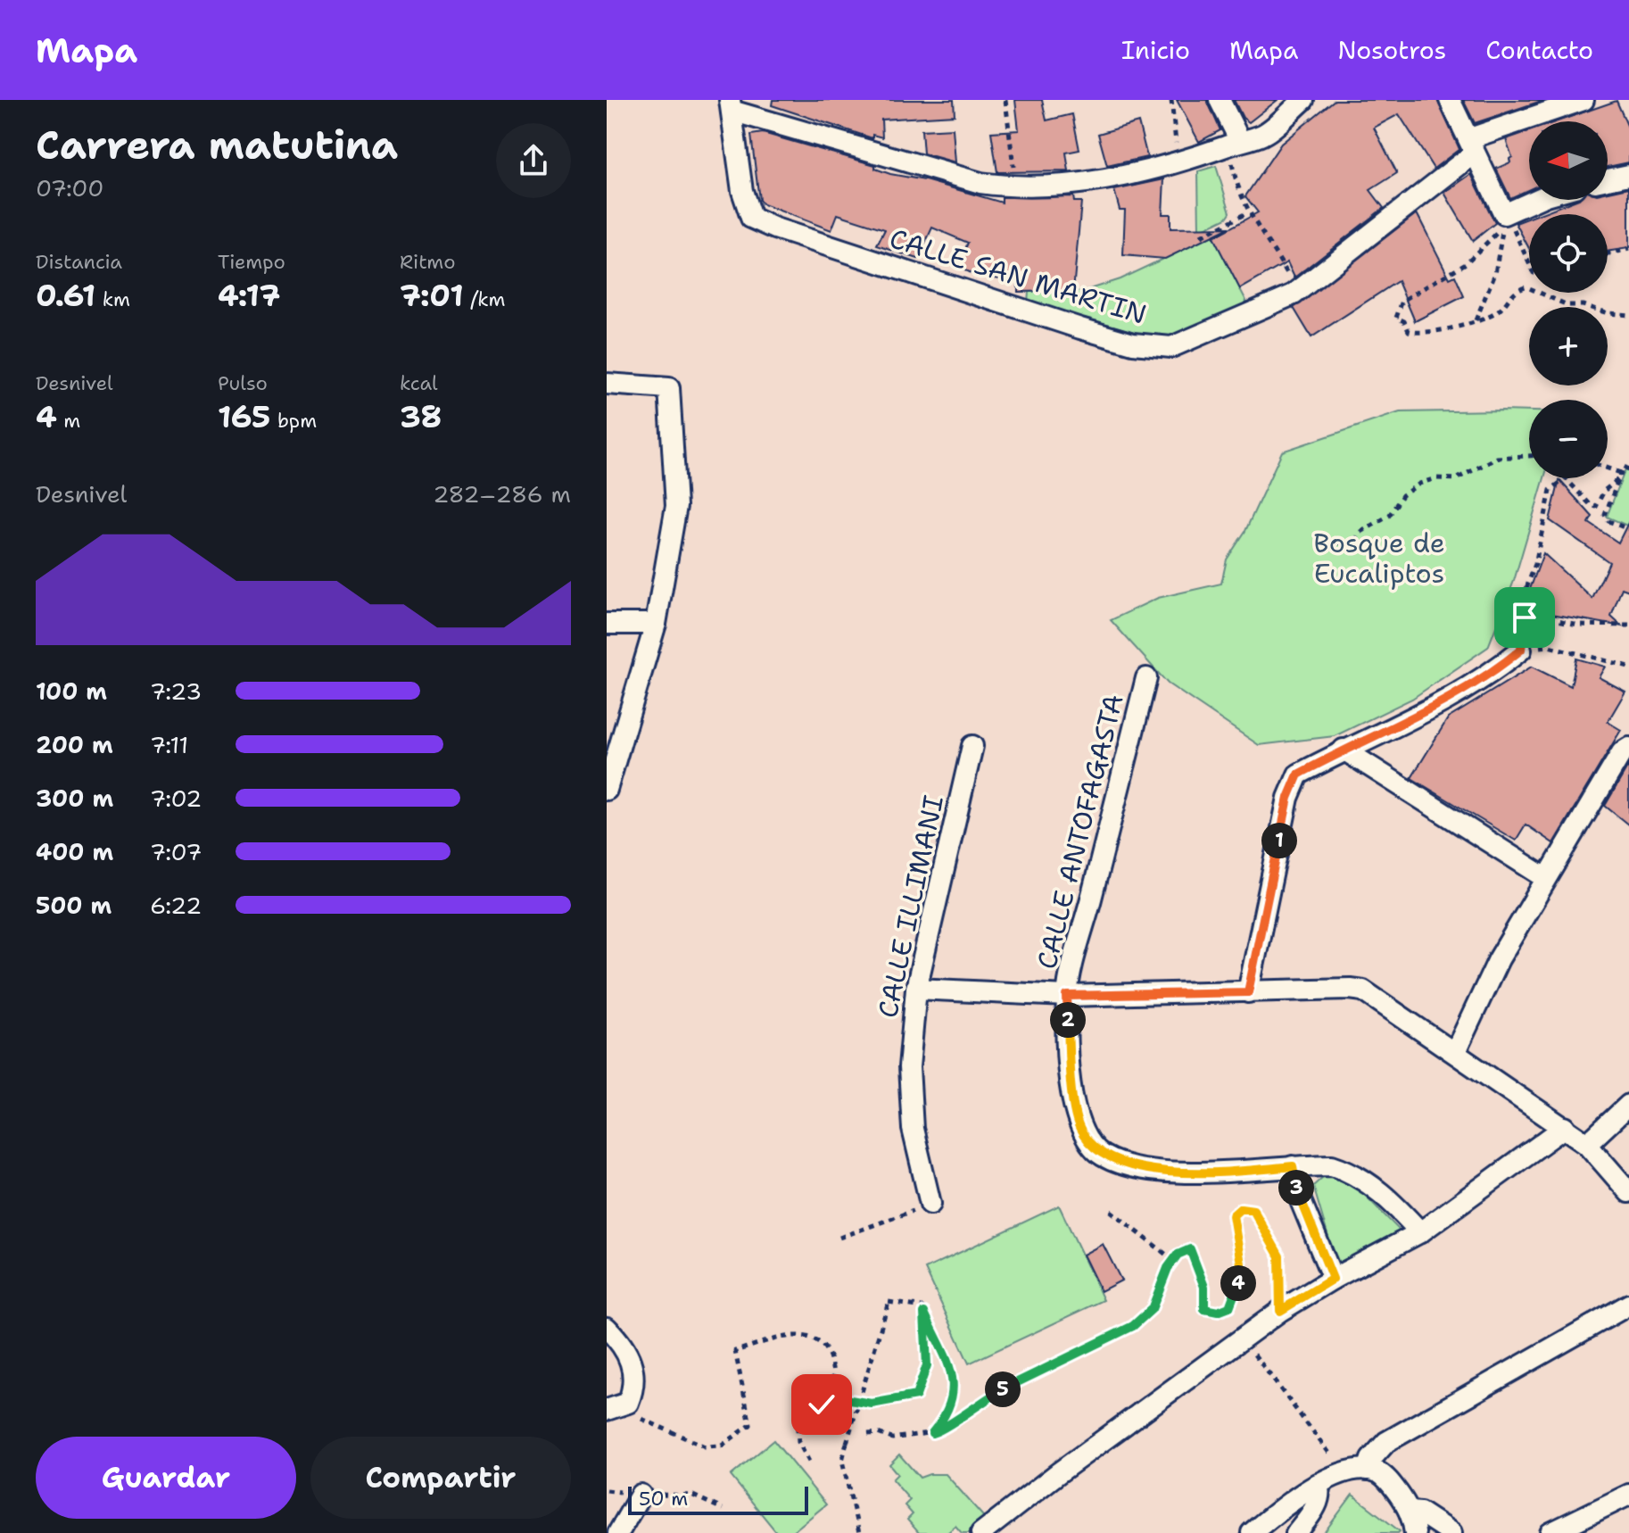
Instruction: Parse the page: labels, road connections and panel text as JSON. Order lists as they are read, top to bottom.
{
  "streets": {
    "street": ["CALLE SAN MARTIN", "CALLE ANTOFAGASTA", "CALLE ILLIMANI"]
  },
  "parks": ["Bosque de Eucaliptos"],
  "scale_bar": "50 m",
  "north": "left",
  "page": {
    "header": "Mapa",
    "nav": [
      "Inicio",
      "Mapa",
      "Nosotros",
      "Contacto"
    ],
    "heading": ["Carrera matutina", "07:00"],
    "map_buttons": ["+", "−"],
    "stats": [
      ["Distancia", "0.61 km"],
      ["Tiempo", "4:17"],
      ["Ritmo", "7:01 /km"],
      ["Desnivel", "4 m"],
      ["Pulso", "165 bpm"],
      ["kcal", "38"]
    ],
    "chart": ["Desnivel", "282–286 m"],
    "list": [
      {
        "name": "100 m",
        "note": "7:23"
      },
      {
        "name": "200 m",
        "note": "7:11"
      },
      {
        "name": "300 m",
        "note": "7:02"
      },
      {
        "name": "400 m",
        "note": "7:07"
      },
      {
        "name": "500 m",
        "note": "6:22"
      }
    ],
    "pins": [
      "1",
      "2",
      "3",
      "4",
      "5"
    ],
    "buttons": ["Guardar", "Compartir"],
    "scale": "50 m"
  }
}
